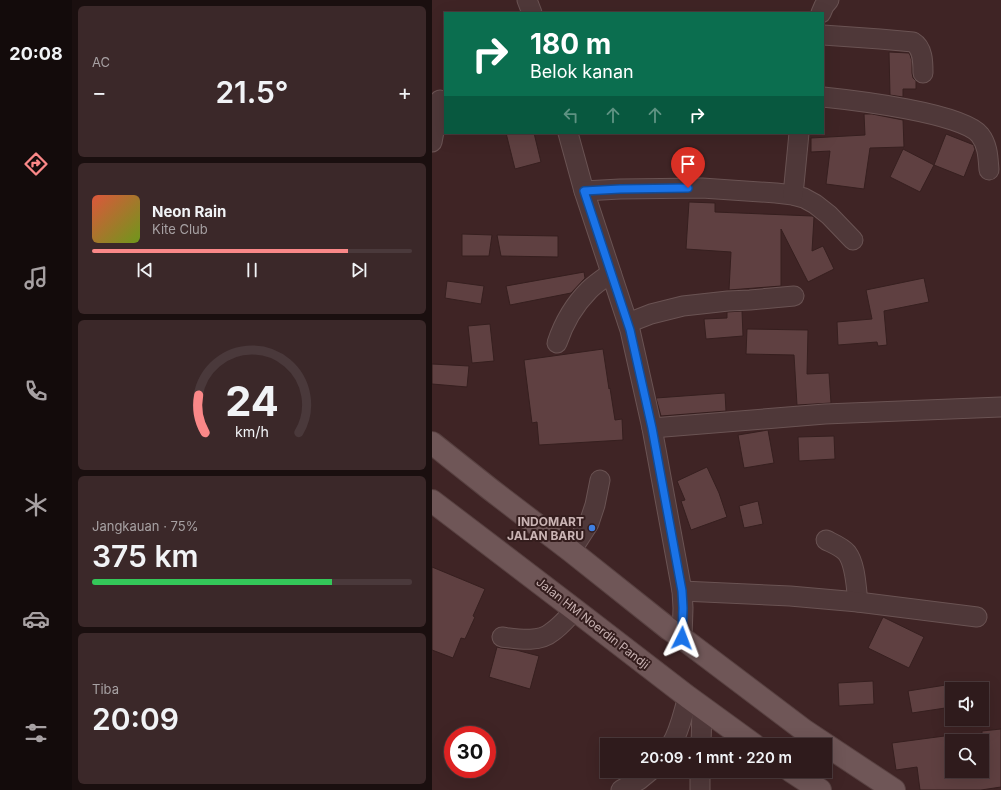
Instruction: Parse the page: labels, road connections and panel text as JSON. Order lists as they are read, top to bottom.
{
  "streets": {
    "main road": ["Jalan HM Noerdin Pandji"]
  },
  "places": ["INDOMART JALAN BARU"],
  "page": {
    "tabs": "20:08",
    "tile": [
      "AC",
      ["Jangkauan · 75%", "375 km"],
      ["Tiba", "20:09"]
    ],
    "turn": ["180 m", "Belok kanan"],
    "heat": ["−", "21.5°", "+"],
    "song": ["Neon Rain", "Kite Club"],
    "limit": "30",
    "trip": "20:09 · 1 mnt · 220 m",
    "gauge": ["24", "km/h"]
  }
}
